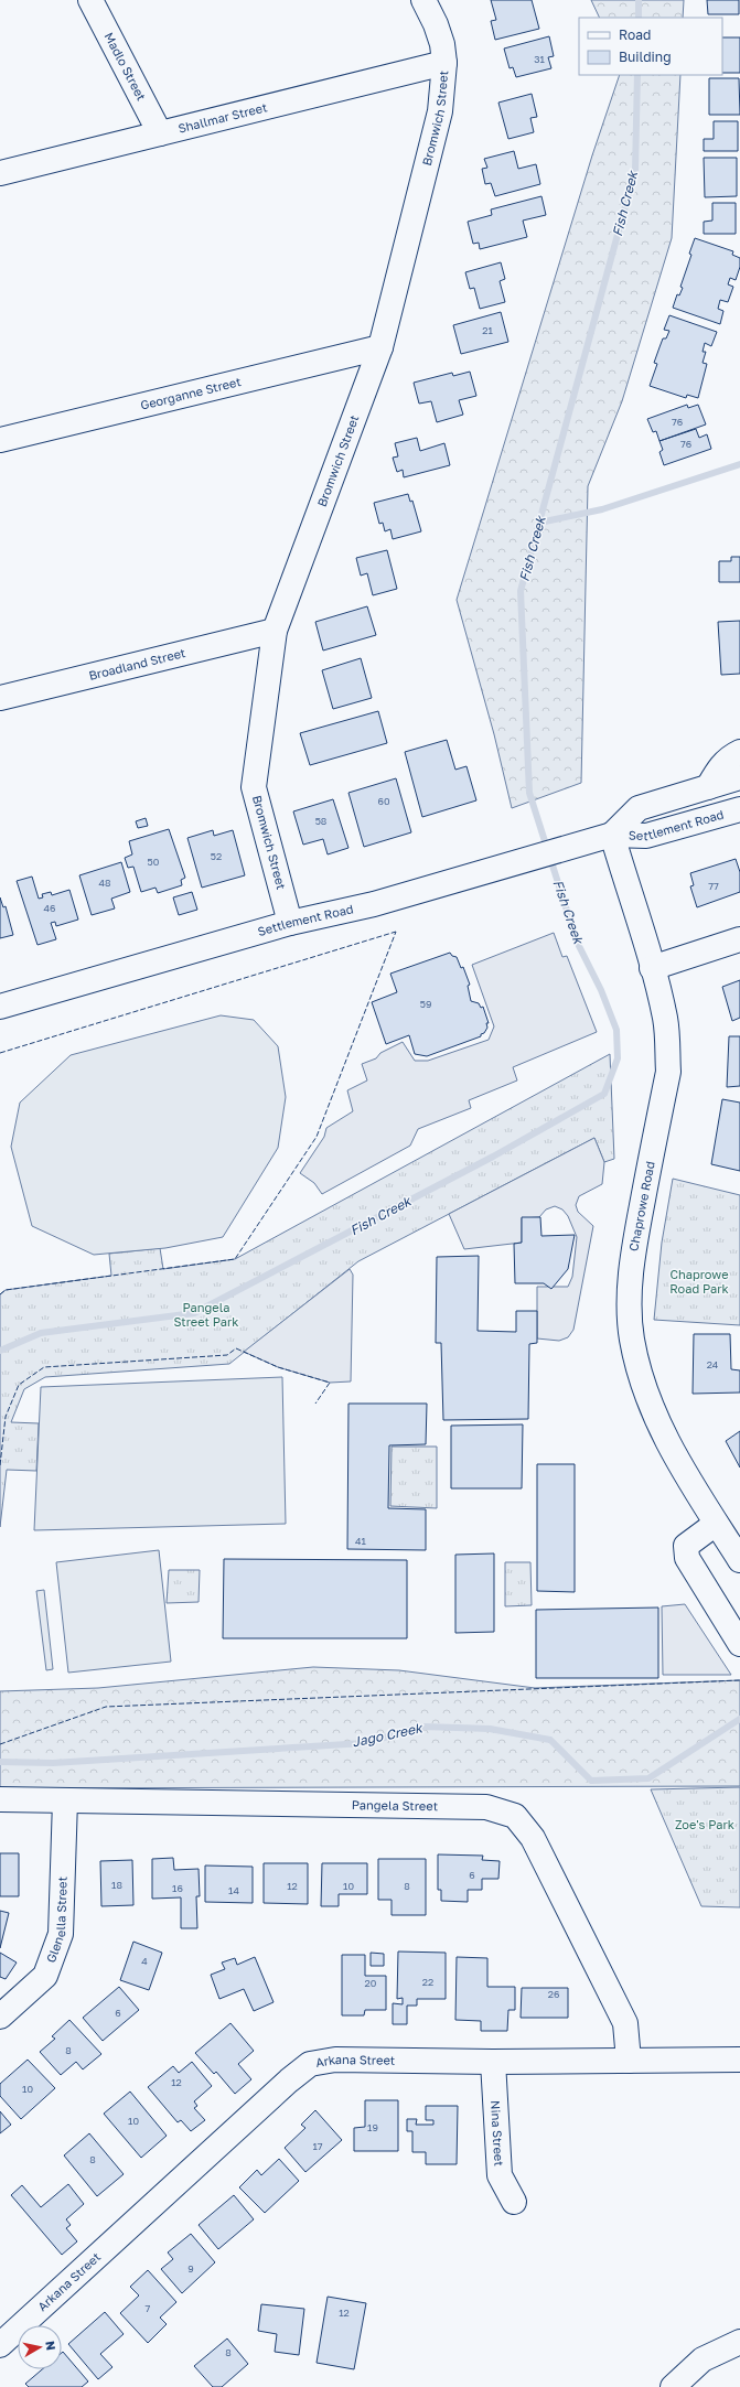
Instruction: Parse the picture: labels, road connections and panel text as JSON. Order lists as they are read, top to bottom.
{
  "streets": {
    "street": [
      "Madlo Street",
      "Shallmar Street",
      "Bromwich Street",
      "Georganne Street",
      "Broadland Street",
      "Settlement Road",
      "Chaprowe Road",
      "Pangela Street",
      "Glenella Street",
      "Arkana Street",
      "Nina Street"
    ]
  },
  "crossings": [
    ["Madlo Street", "Shallmar Street"],
    ["Shallmar Street", "Bromwich Street"],
    ["Bromwich Street", "Georganne Street"],
    ["Bromwich Street", "Broadland Street"],
    ["Bromwich Street", "Settlement Road"],
    ["Settlement Road", "Chaprowe Road"],
    ["Pangela Street", "Glenella Street"],
    ["Pangela Street", "Arkana Street"],
    ["Arkana Street", "Nina Street"]
  ],
  "water": ["Fish Creek", "Jago Creek"],
  "parks": ["Chaprowe Road Park", "Pangela Street Park", "Zoe's Park"],
  "house_numbers": [
    "31",
    "21",
    "76",
    "76",
    "60",
    "58",
    "52",
    "50",
    "48",
    "77",
    "46",
    "59",
    "24",
    "41",
    "6",
    "18",
    "12",
    "10",
    "8",
    "16",
    "14",
    "4",
    "22",
    "20",
    "26",
    "6",
    "8",
    "12",
    "10",
    "10",
    "19",
    "17",
    "8",
    "9",
    "7",
    "12",
    "8"
  ],
  "legend": ["Road", "Building"],
  "north": "right"
}
